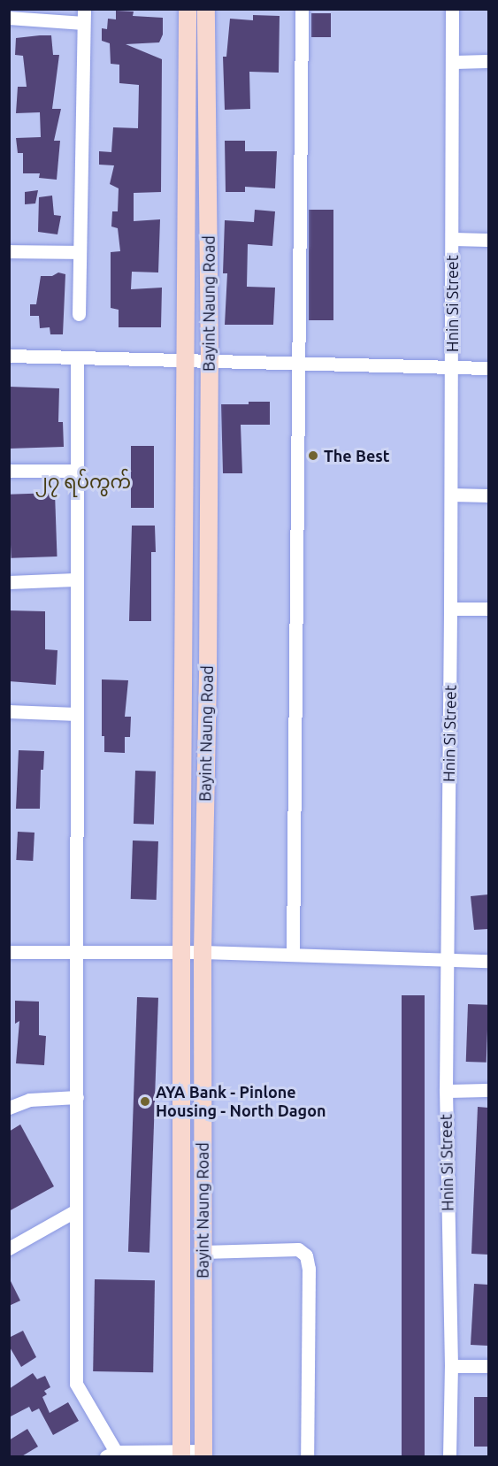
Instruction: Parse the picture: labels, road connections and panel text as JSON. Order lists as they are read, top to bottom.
{
  "streets": {
    "main road": ["Bayint Naung Road"],
    "street": ["Hnin Si Street"]
  },
  "districts": ["၂၇ ရပ်ကွက်"],
  "places": ["The Best", "AYA Bank - Pinlone Housing - North Dagon"]
}
